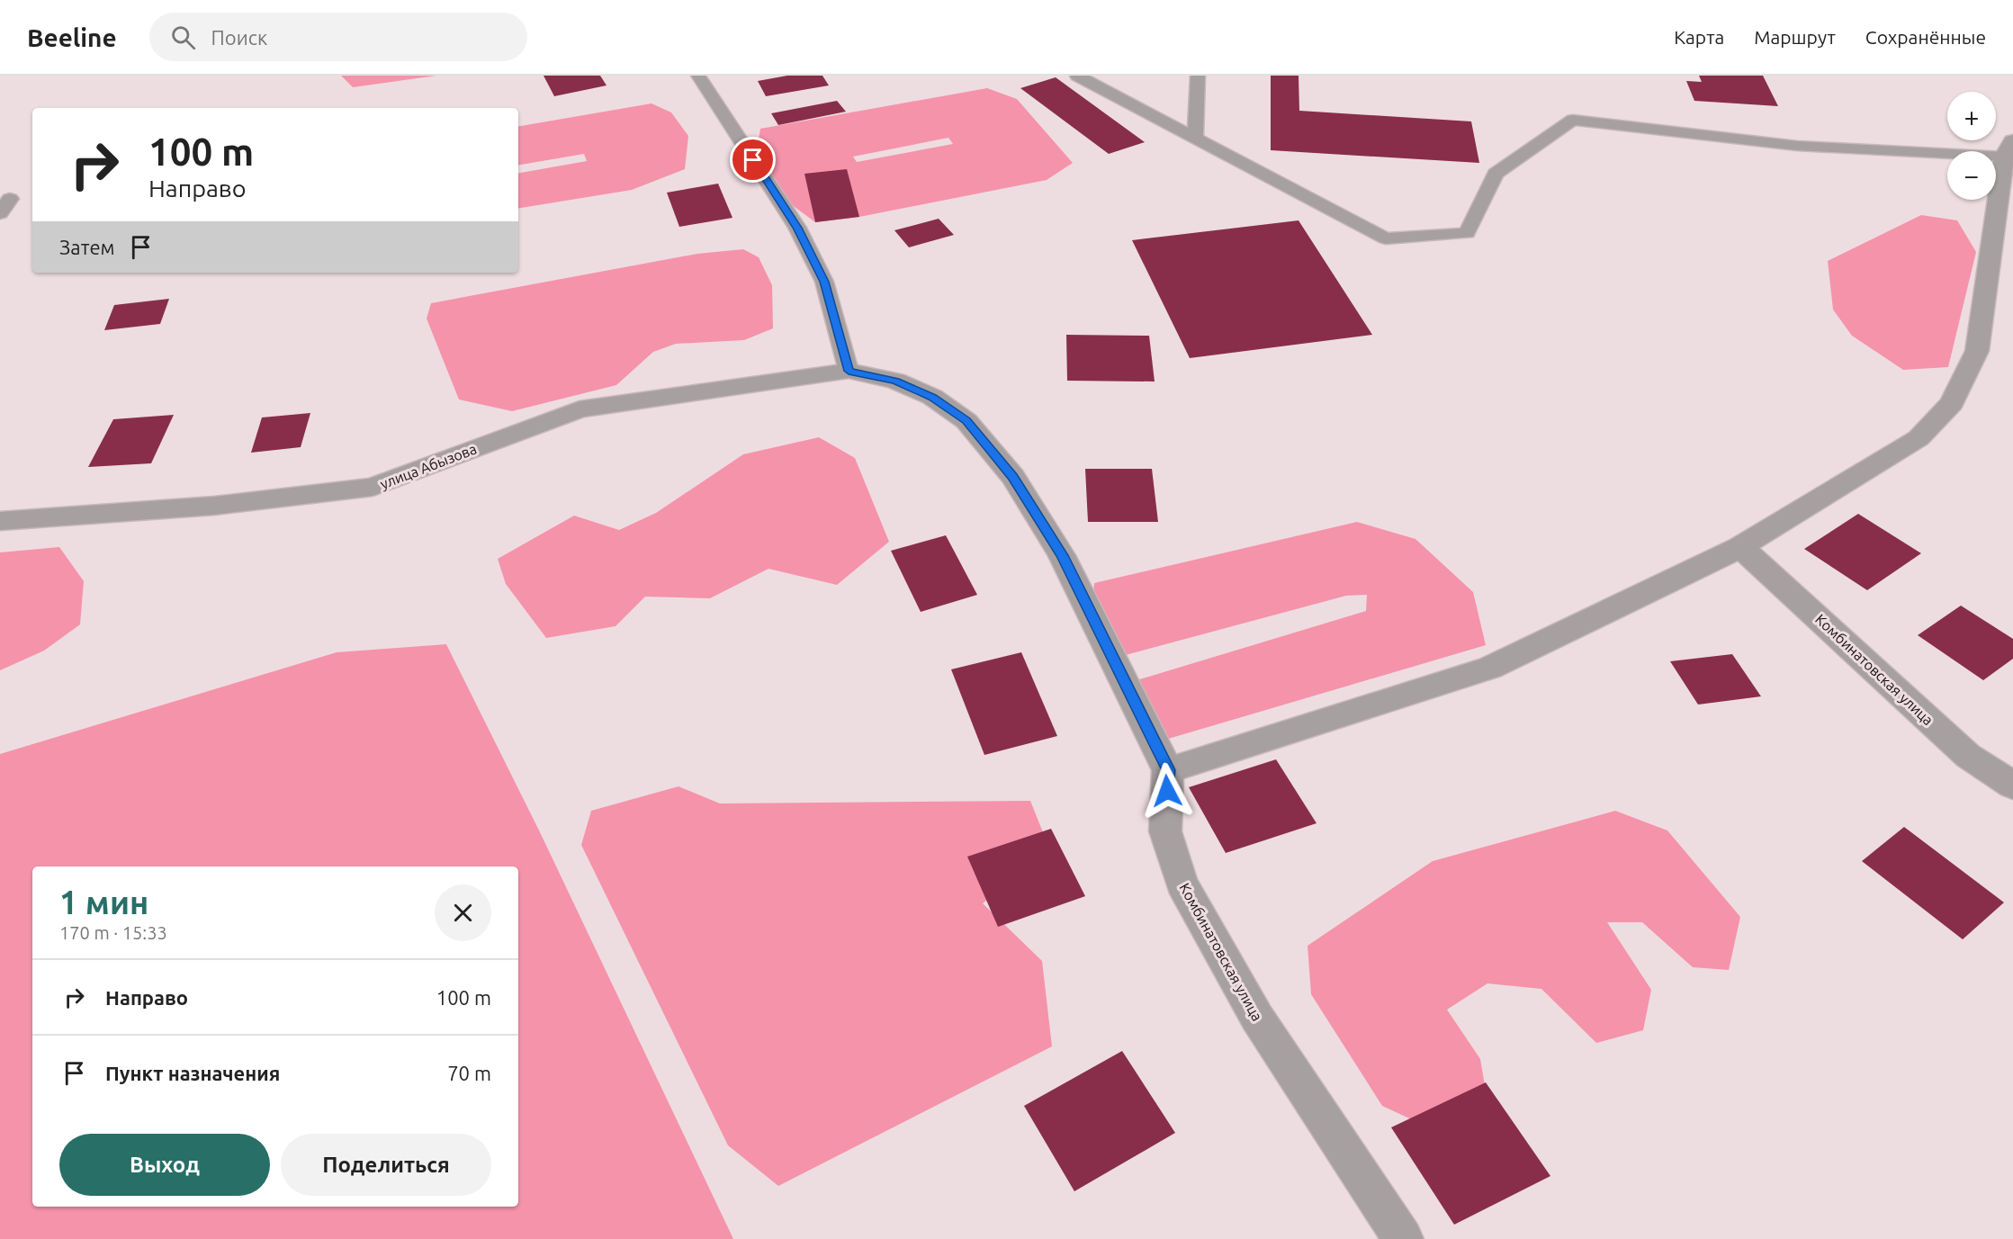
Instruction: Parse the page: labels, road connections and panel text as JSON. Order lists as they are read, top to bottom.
{
  "streets": {
    "street": ["улица Абызова", "Комбинатовская улица"]
  },
  "crossings": [
    ["улица Абызова", "Комбинатовская улица"]
  ],
  "page": {
    "header": "Beeline",
    "search": "Поиск",
    "nav": ["Карта", "Маршрут", "Сохранённые"],
    "map_buttons": ["+", "−"],
    "turn": ["100 m", "Направо"],
    "then": "Затем",
    "heading": ["1 мин", "170 m · 15:33"],
    "list": [
      {
        "name": "Направо",
        "value": "100 m"
      },
      {
        "name": "Пункт назначения",
        "value": "70 m"
      }
    ],
    "buttons": ["Выход", "Поделиться"]
  }
}
